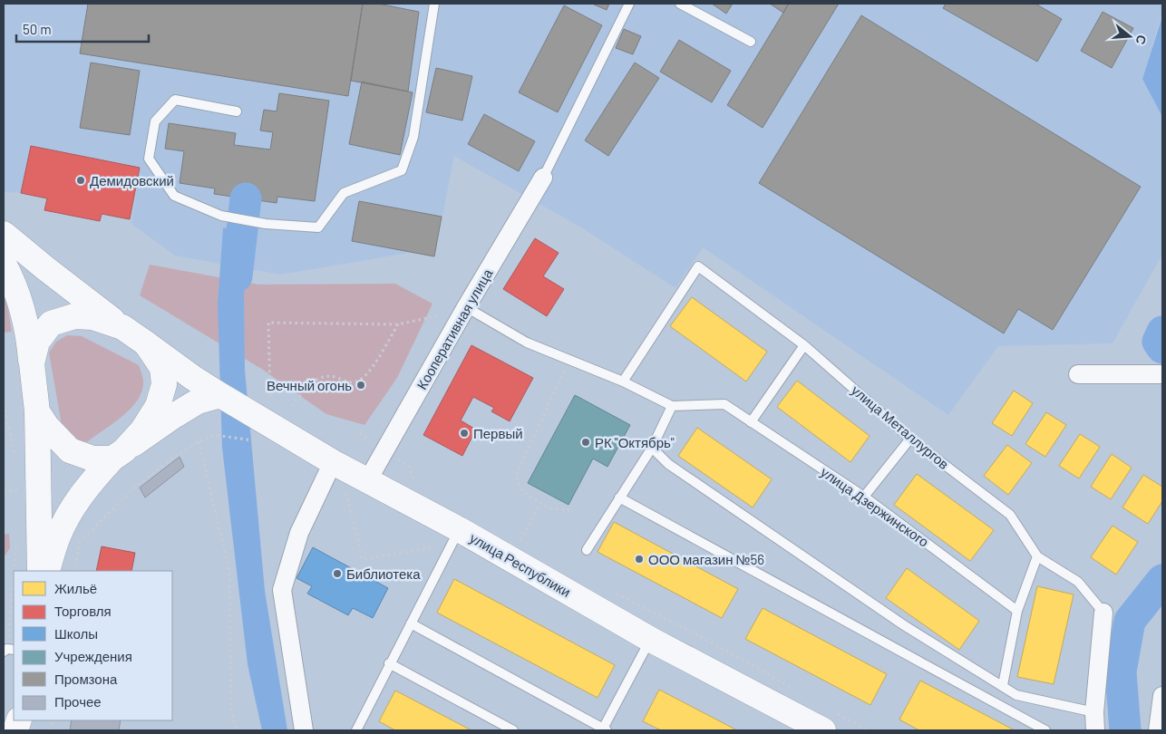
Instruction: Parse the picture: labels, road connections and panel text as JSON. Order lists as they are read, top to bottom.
{
  "streets": {
    "main road": ["улица Республики"],
    "street": ["Кооперативная улица", "улица Металлургов"],
    "lane": ["улица Дзержинского"]
  },
  "crossings": [
    ["Кооперативная улица", "улица Республики"]
  ],
  "places": [
    "Демидовский",
    "Вечный огонь",
    "Первый",
    "РК \"Октябрь\"",
    "ООО магазин №56",
    "Библиотека"
  ],
  "legend": [
    "Жильё",
    "Торговля",
    "Школы",
    "Учреждения",
    "Промзона",
    "Прочее"
  ],
  "scale_bar": "50 m",
  "north": "right"
}
